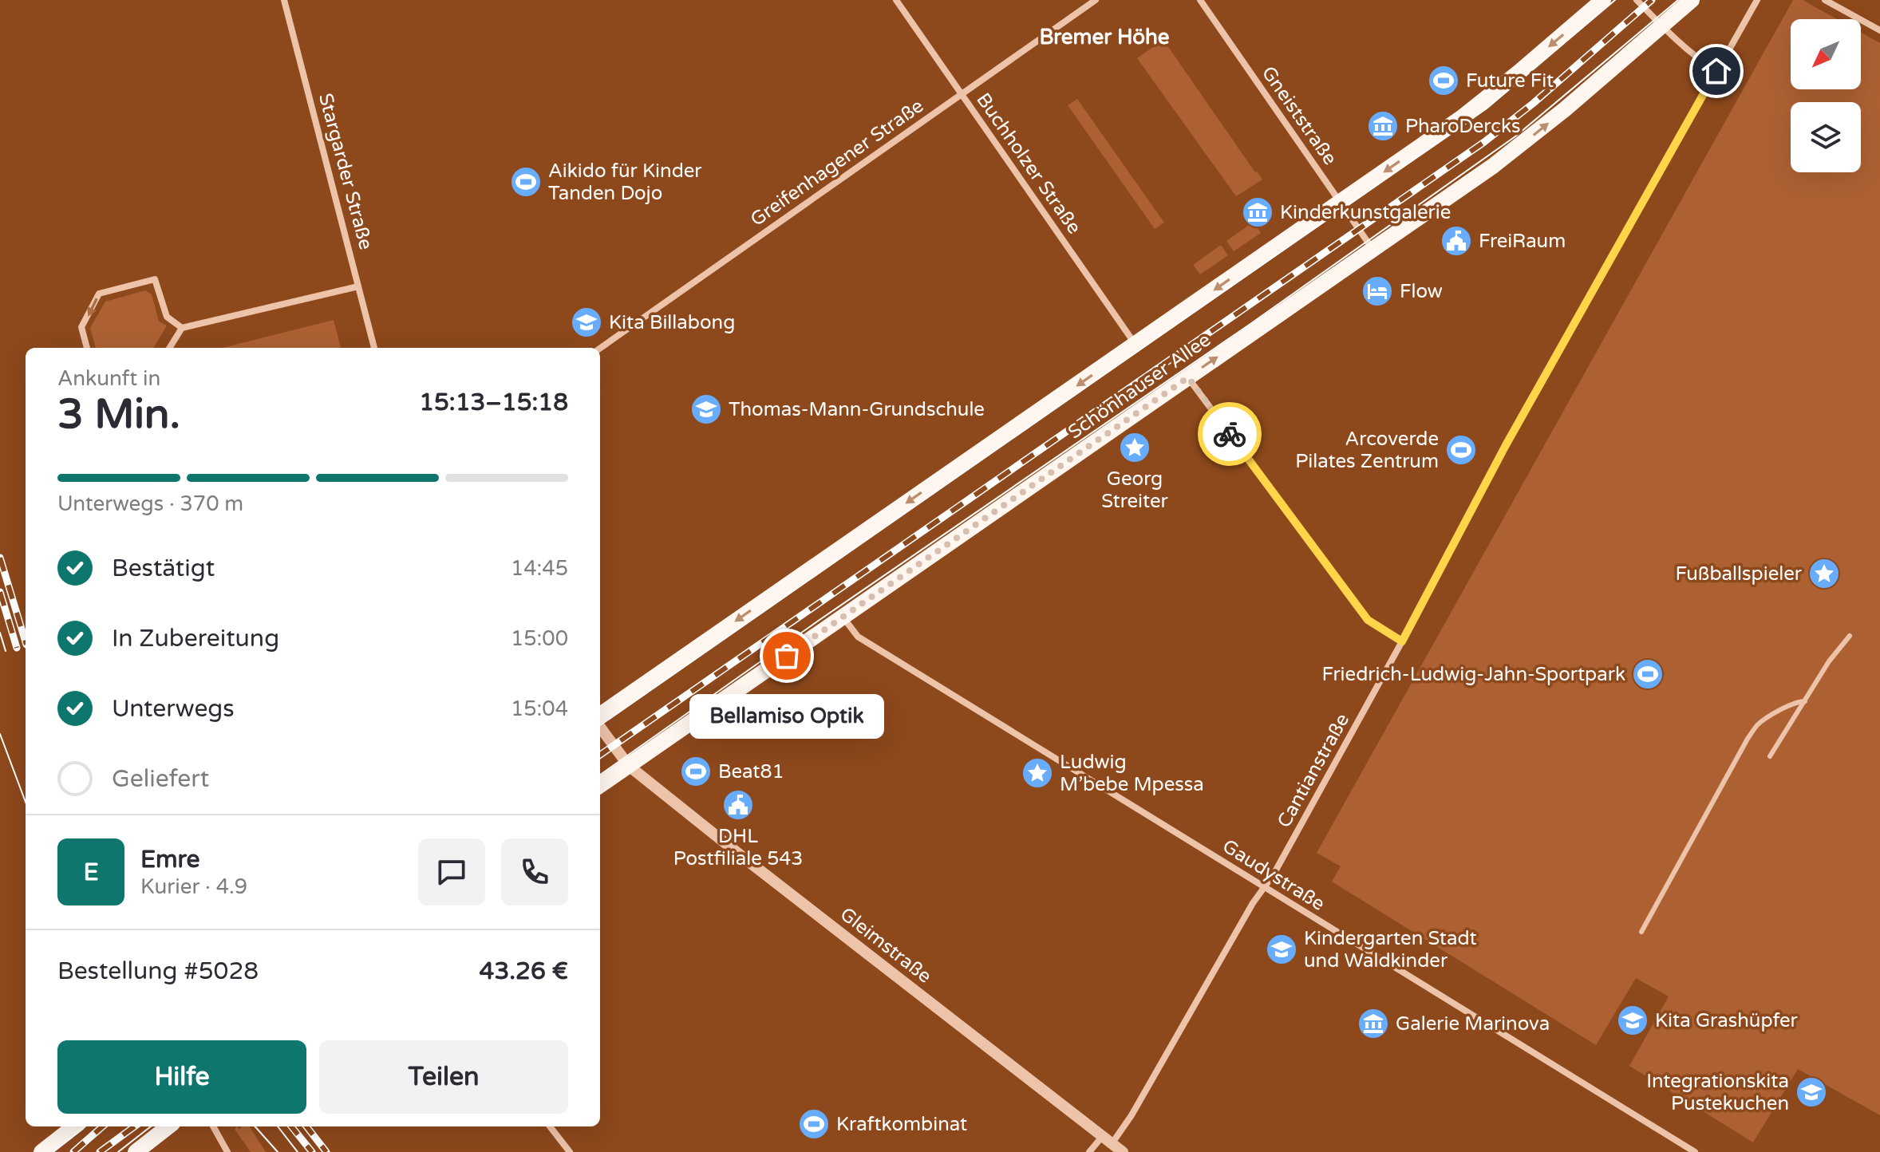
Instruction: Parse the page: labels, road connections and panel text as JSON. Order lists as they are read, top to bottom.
{
  "streets": {
    "main road": ["Schönhauser Allee"],
    "street": [
      "Gneiststraße",
      "Greifenhagener Straße",
      "Buchholzer Straße",
      "Stargarder Straße",
      "Cantianstraße",
      "Gaudystraße",
      "Gleimstraße"
    ]
  },
  "crossings": [
    ["Gneiststraße", "Schönhauser Allee"],
    ["Greifenhagener Straße", "Buchholzer Straße"],
    ["Buchholzer Straße", "Schönhauser Allee"],
    ["Schönhauser Allee", "Gaudystraße"],
    ["Schönhauser Allee", "Gleimstraße"],
    ["Cantianstraße", "Gaudystraße"],
    ["Cantianstraße", "Gleimstraße"]
  ],
  "districts": ["Bremer Höhe"],
  "places": {
    "sports": [
      "Future Fit",
      "Aikido für Kinder Tanden Dojo",
      "Arcoverde Pilates Zentrum",
      "Friedrich-Ludwig-Jahn-Sportpark",
      "Beat81",
      "Kraftkombinat"
    ],
    "museum": ["PharoDercks", "Kinderkunstgalerie", "Galerie Marinova"],
    "public building": ["FreiRaum", "DHL Postfiliale 543"],
    "hotel": ["Flow"],
    "school or university": [
      "Kita Billabong",
      "Thomas-Mann-Grundschule",
      "Kindergarten Stadt und Waldkinder",
      "Kita Grashüpfer",
      "Integrationskita Pustekuchen"
    ],
    "place": ["Georg Streiter", "Fußballspieler", "Ludwig M’bebe Mpessa"],
    "other": ["Bellamiso Optik"]
  },
  "north": "bottom left",
  "page": {
    "heading": ["3 Min.", "Ankunft in", "15:13–15:18"],
    "panel": [
      "Emre",
      "Kurier · 4.9",
      "Bestellung #5028",
      "43.26 €"
    ],
    "bar": "Unterwegs · 370 m",
    "list": [
      ["Bestätigt", "14:45"],
      ["In Zubereitung", "15:00"],
      ["Unterwegs", "15:04"],
      "Geliefert"
    ],
    "bubble": "Bellamiso Optik",
    "round": "E",
    "buttons": ["Hilfe", "Teilen"]
  }
}
